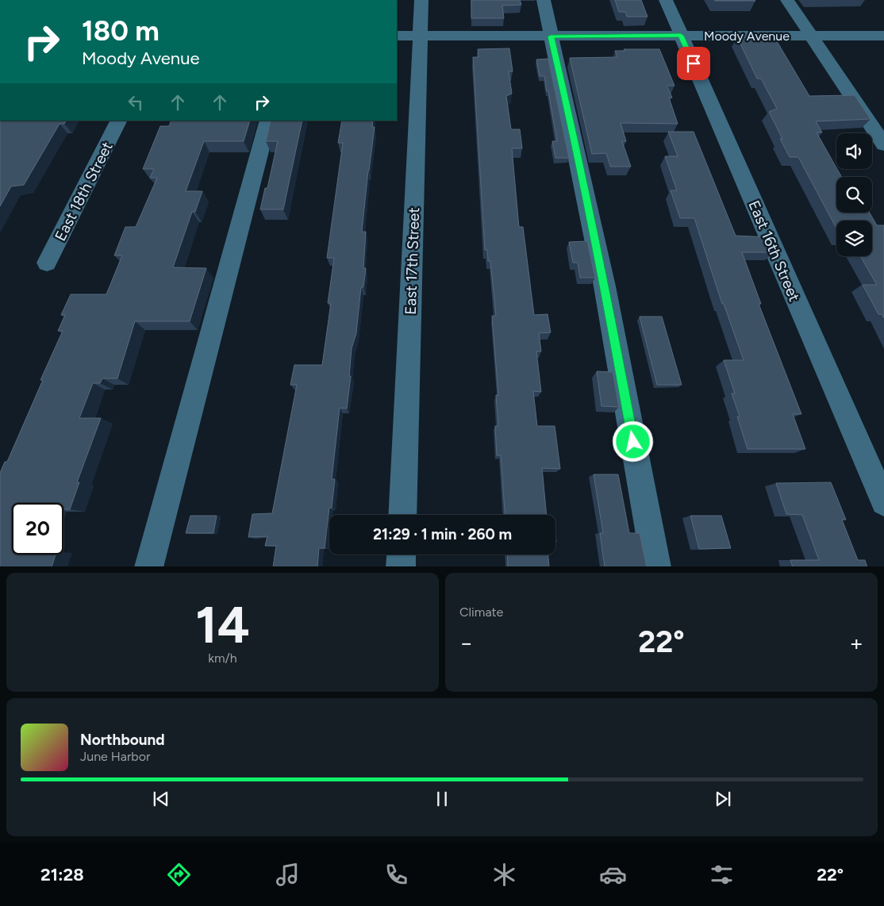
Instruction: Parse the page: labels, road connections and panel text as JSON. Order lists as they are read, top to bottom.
{
  "streets": {
    "street": [
      "Moody Avenue",
      "East 18th Street",
      "East 16th Street",
      "East 17th Street"
    ]
  },
  "crossings": [
    ["Moody Avenue", "East 16th Street"],
    ["Moody Avenue", "East 17th Street"]
  ],
  "page": {
    "turn": ["180 m", "Moody Avenue"],
    "limit": "20",
    "trip": "21:29 · 1 min · 260 m",
    "tile": [
      ["14", "km/h"],
      "Climate"
    ],
    "heat": ["−", "22°", "+"],
    "song": ["Northbound", "June Harbor"],
    "tabs": ["21:28", "22°"]
  }
}
